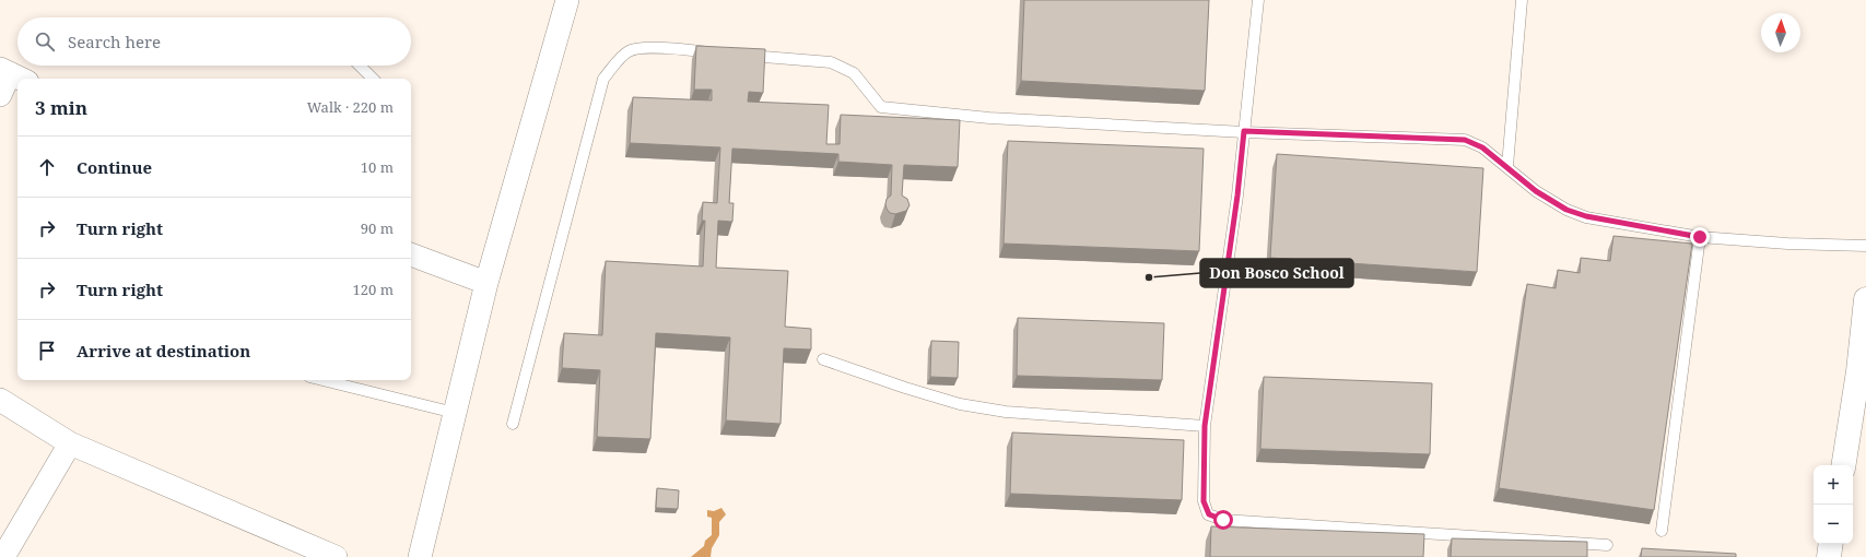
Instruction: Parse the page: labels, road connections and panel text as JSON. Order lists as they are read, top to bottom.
{
  "places": ["Don Bosco School"],
  "north": "top",
  "page": {
    "search": "Search here",
    "heading": ["3 min", "Walk · 220 m"],
    "list": [
      ["Continue", "10 m"],
      ["Turn right", "90 m"],
      ["Turn right", "120 m"],
      "Arrive at destination"
    ],
    "map_buttons": ["+", "−"]
  }
}
